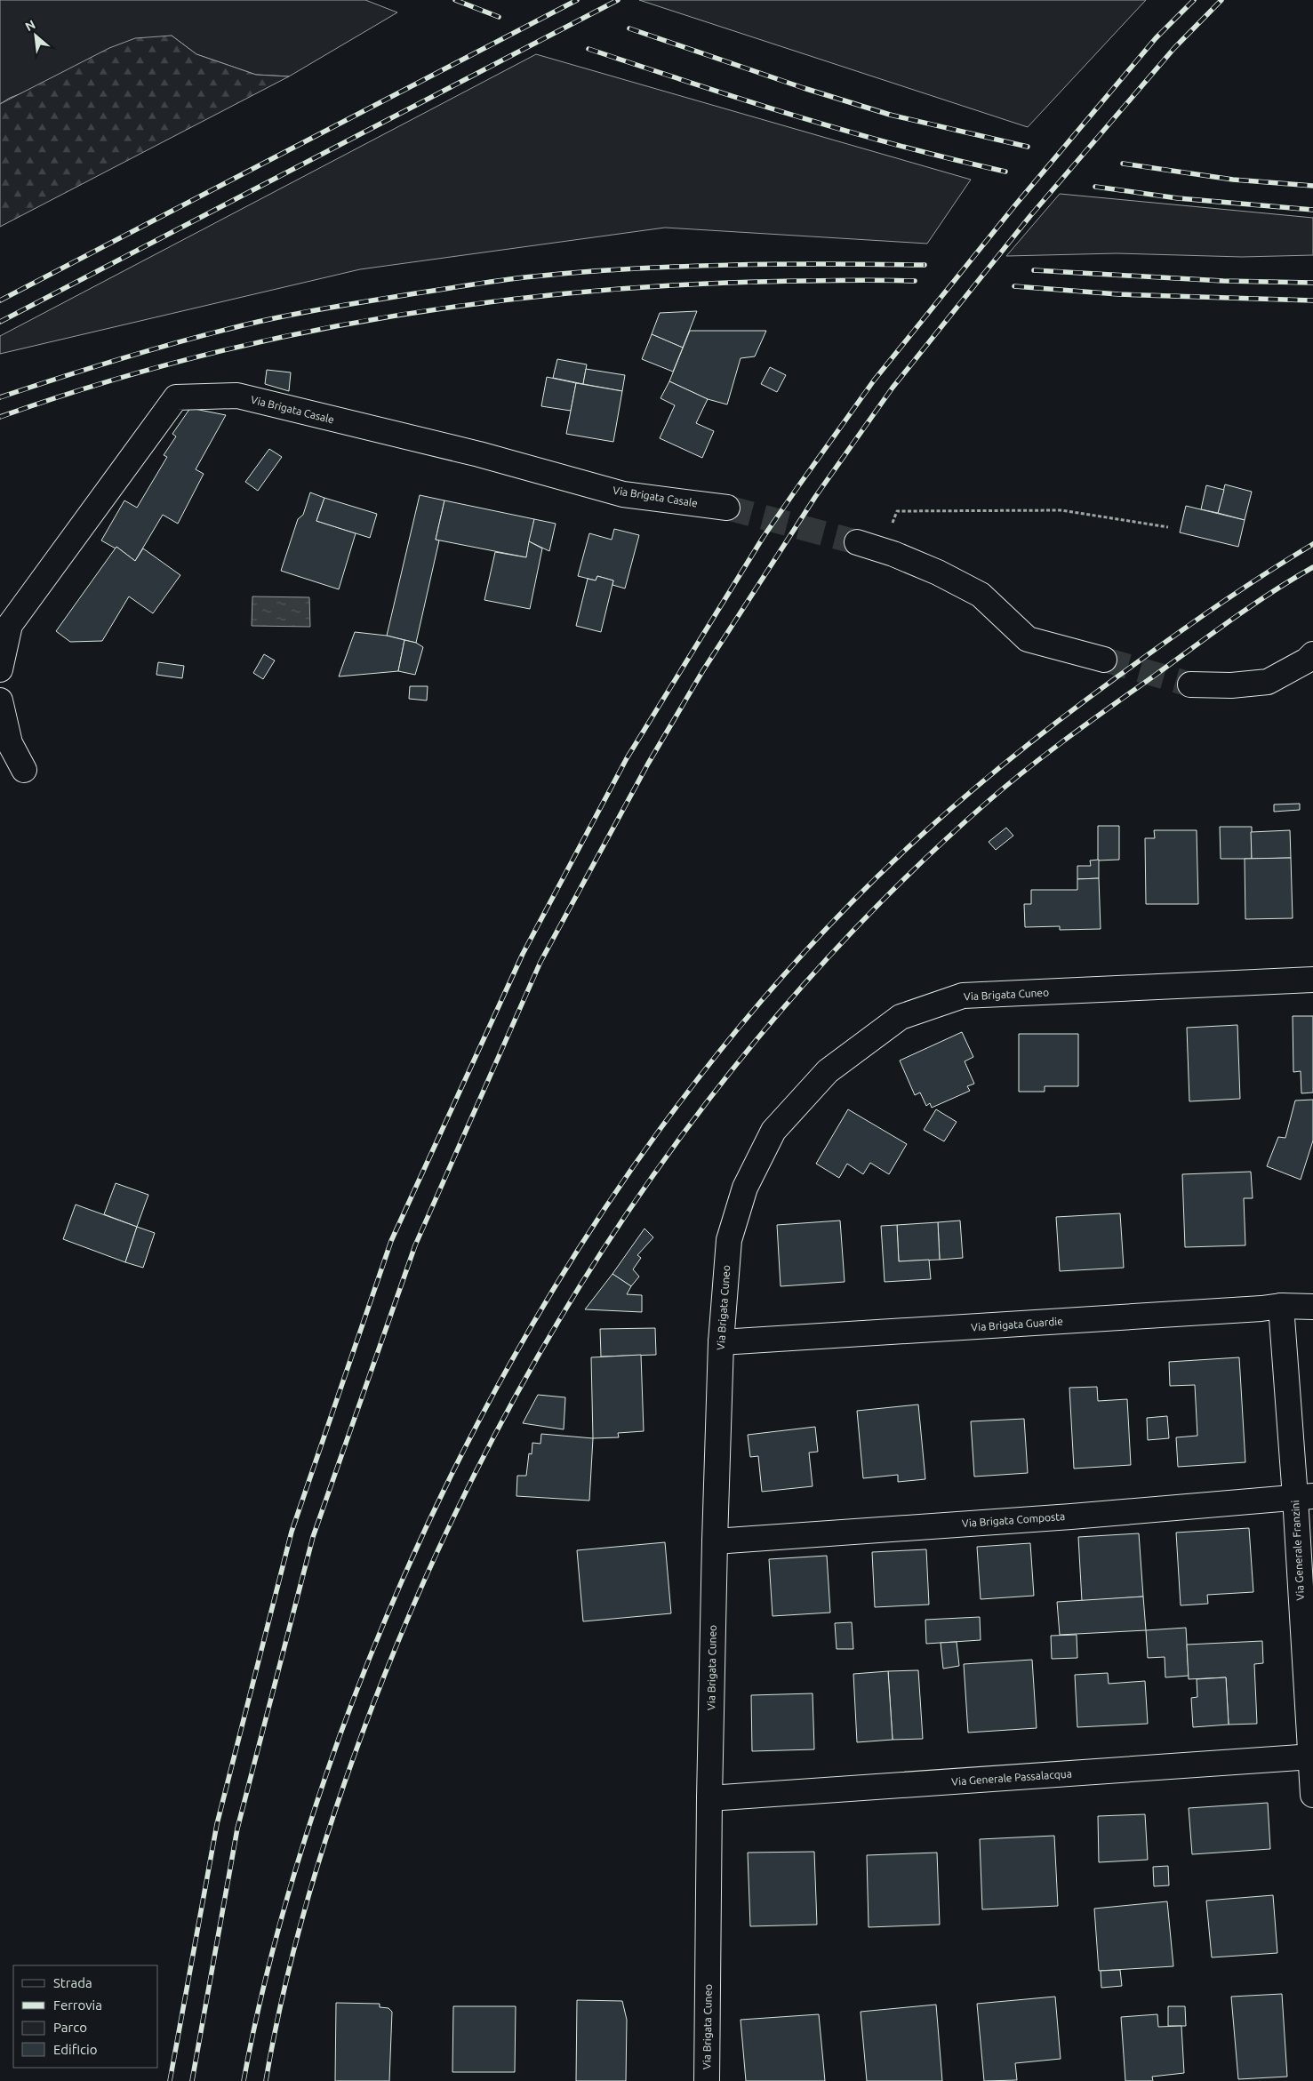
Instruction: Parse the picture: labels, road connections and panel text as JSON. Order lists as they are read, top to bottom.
{
  "streets": {
    "street": [
      "Via Brigata Casale",
      "Via Brigata Cuneo",
      "Via Brigata Guardie",
      "Via Brigata Composta",
      "Via Generale Franzini",
      "Via Generale Passalacqua"
    ]
  },
  "crossings": [
    ["Via Brigata Cuneo", "Via Brigata Guardie"],
    ["Via Brigata Cuneo", "Via Brigata Composta"],
    ["Via Brigata Cuneo", "Via Generale Passalacqua"],
    ["Via Brigata Guardie", "Via Generale Franzini"],
    ["Via Brigata Composta", "Via Generale Franzini"],
    ["Via Generale Franzini", "Via Generale Passalacqua"]
  ],
  "legend": [
    "Strada",
    "Ferrovia",
    "Parco",
    "Edificio"
  ],
  "north": "top left"
}
